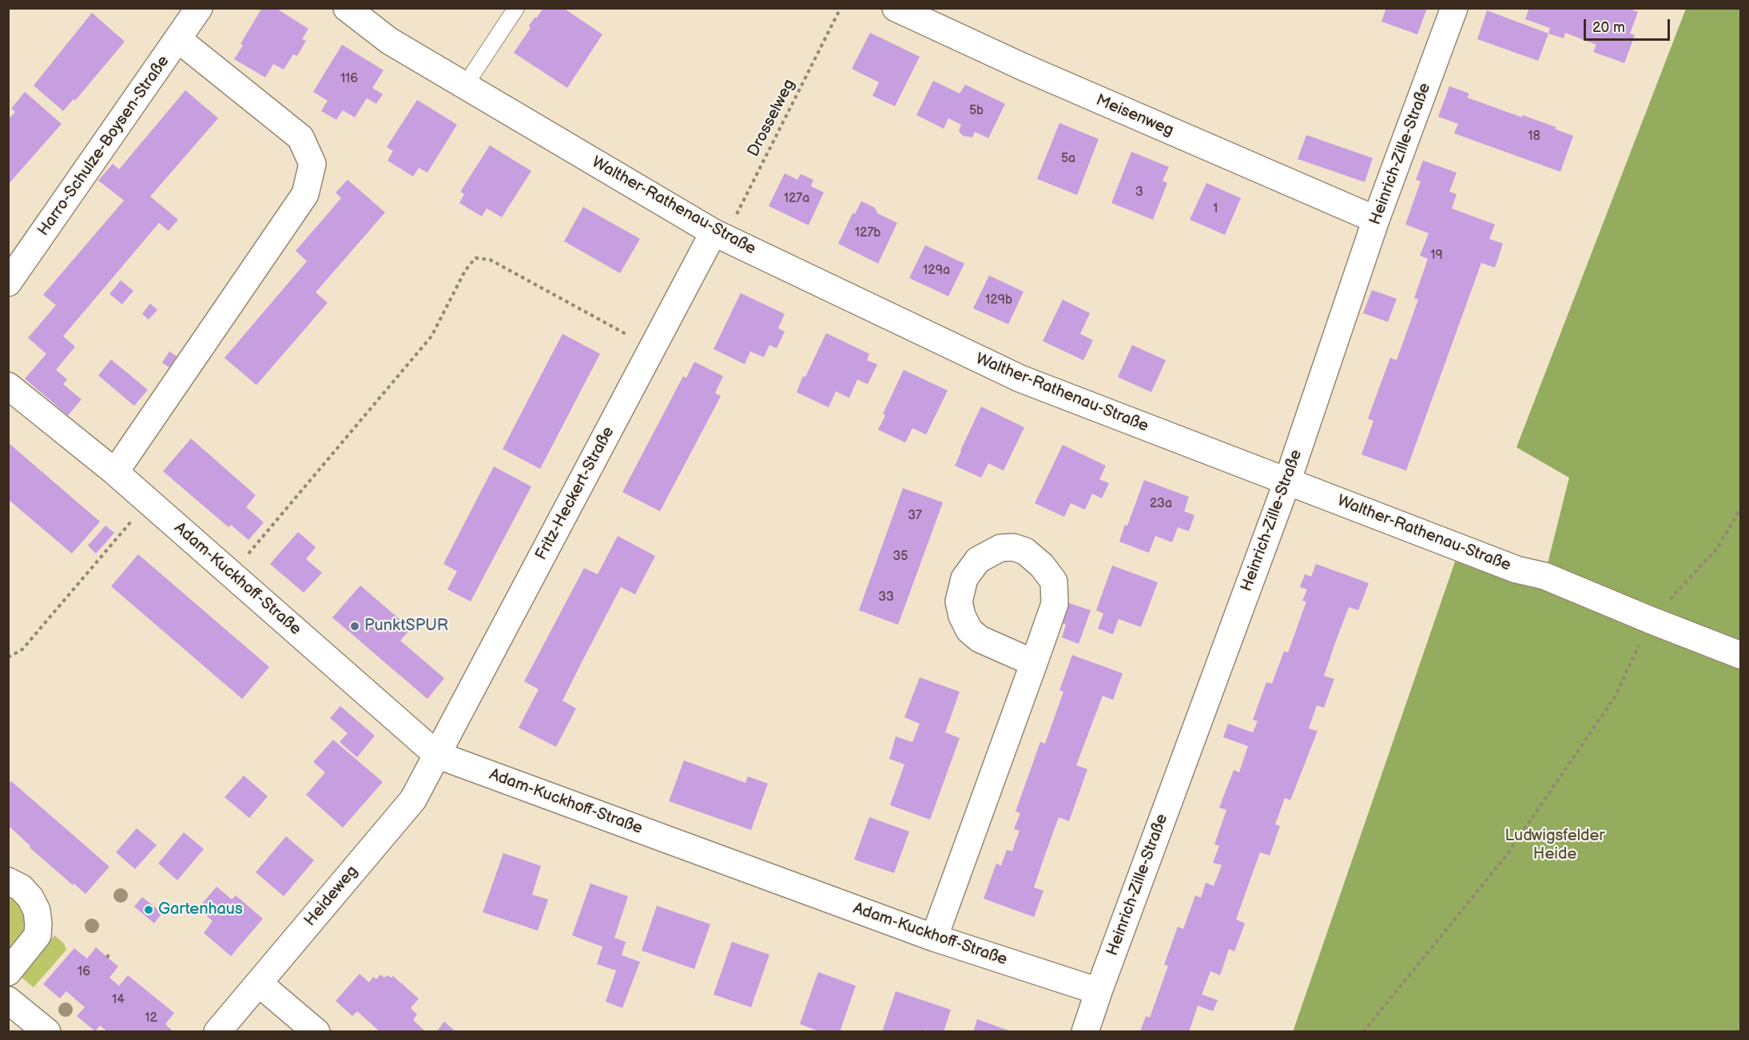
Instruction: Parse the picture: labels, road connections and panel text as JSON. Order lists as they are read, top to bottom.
{
  "streets": {
    "street": [
      "Meisenweg",
      "Harro-Schulze-Boysen-Straße",
      "Heinrich-Zille-Straße",
      "Walther-Rathenau-Straße",
      "Fritz-Heckert-Straße",
      "Adam-Kuckhoff-Straße",
      "Heideweg"
    ],
    "path": ["Drosselweg"]
  },
  "crossings": [
    ["Meisenweg", "Heinrich-Zille-Straße"],
    ["Drosselweg", "Walther-Rathenau-Straße"],
    ["Drosselweg", "Fritz-Heckert-Straße"],
    ["Heinrich-Zille-Straße", "Walther-Rathenau-Straße"],
    ["Heinrich-Zille-Straße", "Adam-Kuckhoff-Straße"],
    ["Walther-Rathenau-Straße", "Fritz-Heckert-Straße"],
    ["Fritz-Heckert-Straße", "Adam-Kuckhoff-Straße"],
    ["Fritz-Heckert-Straße", "Heideweg"],
    ["Adam-Kuckhoff-Straße", "Heideweg"]
  ],
  "parks": ["Ludwigsfelder Heide"],
  "places": ["PunktSPUR", "Gartenhaus"],
  "house_numbers": [
    "116",
    "5b",
    "18",
    "5a",
    "3",
    "127a",
    "1",
    "127b",
    "19",
    "129a",
    "129b",
    "23a",
    "37",
    "35",
    "33",
    "16",
    "14",
    "12"
  ],
  "scale_bar": "20 m"
}
